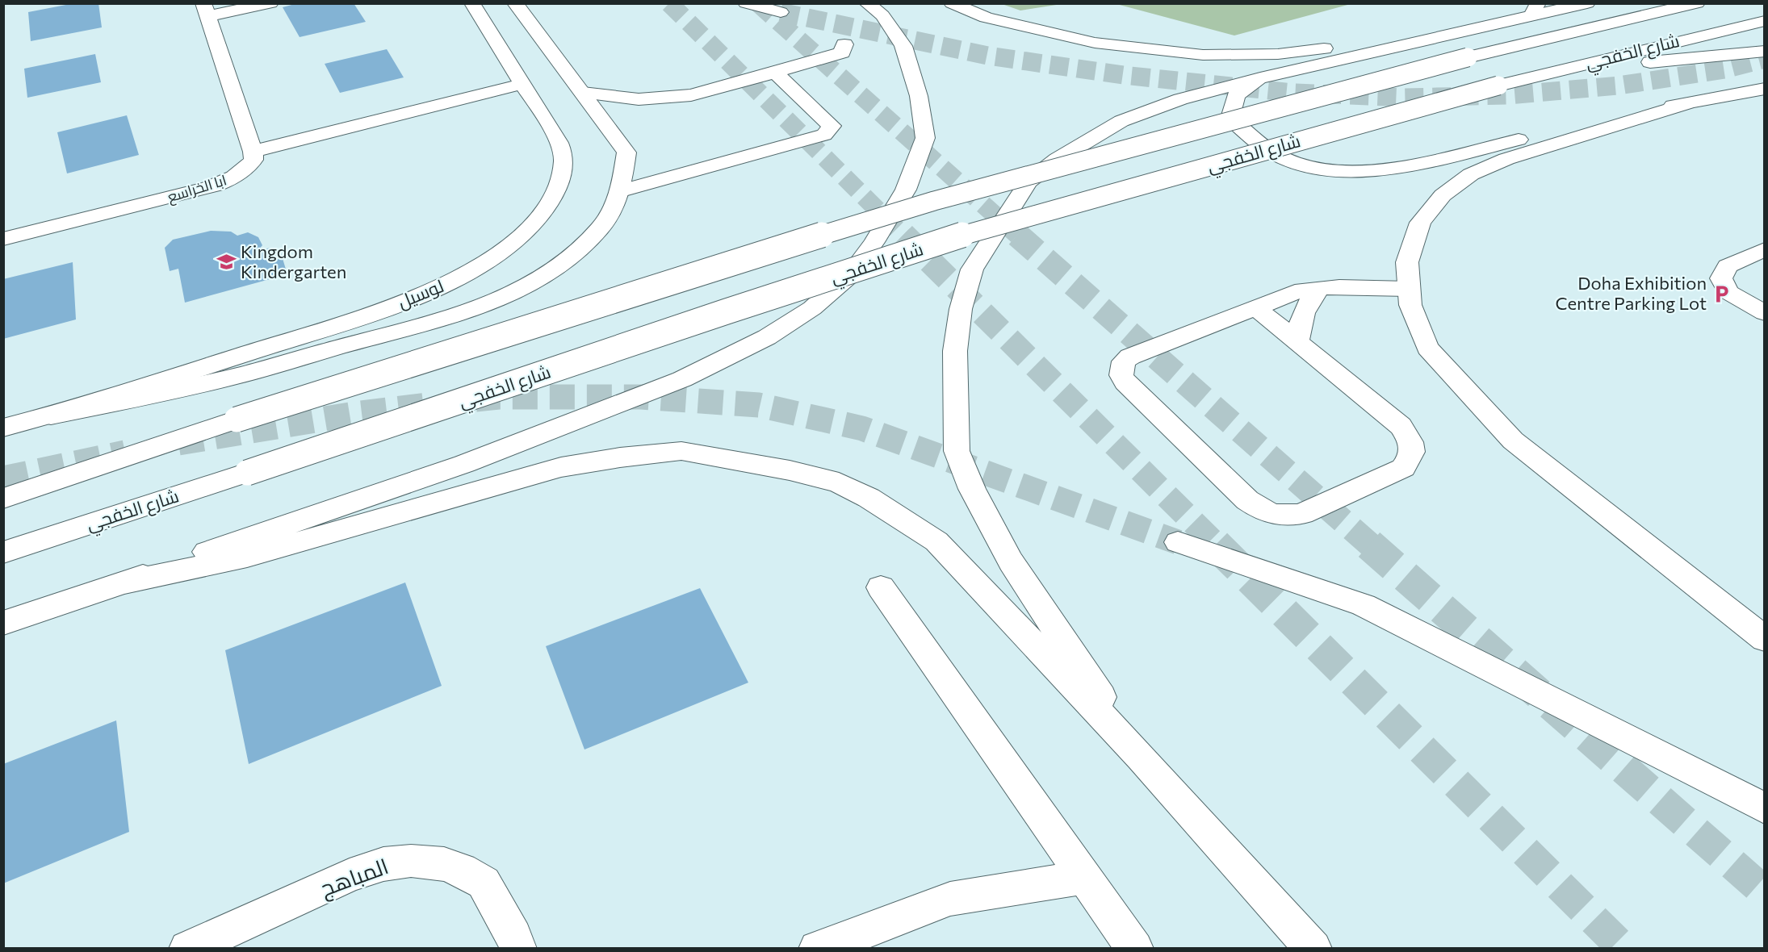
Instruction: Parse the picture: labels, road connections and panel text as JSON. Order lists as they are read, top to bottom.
{
  "streets": {
    "main road": [
      "شارع الخفجي",
      "ابا الخراسع",
      "لوسيل",
      "المباهج"
    ]
  },
  "places": {
    "school or university": ["Kingdom Kindergarten"],
    "parking": ["Doha Exhibition Centre Parking Lot"]
  }
}
